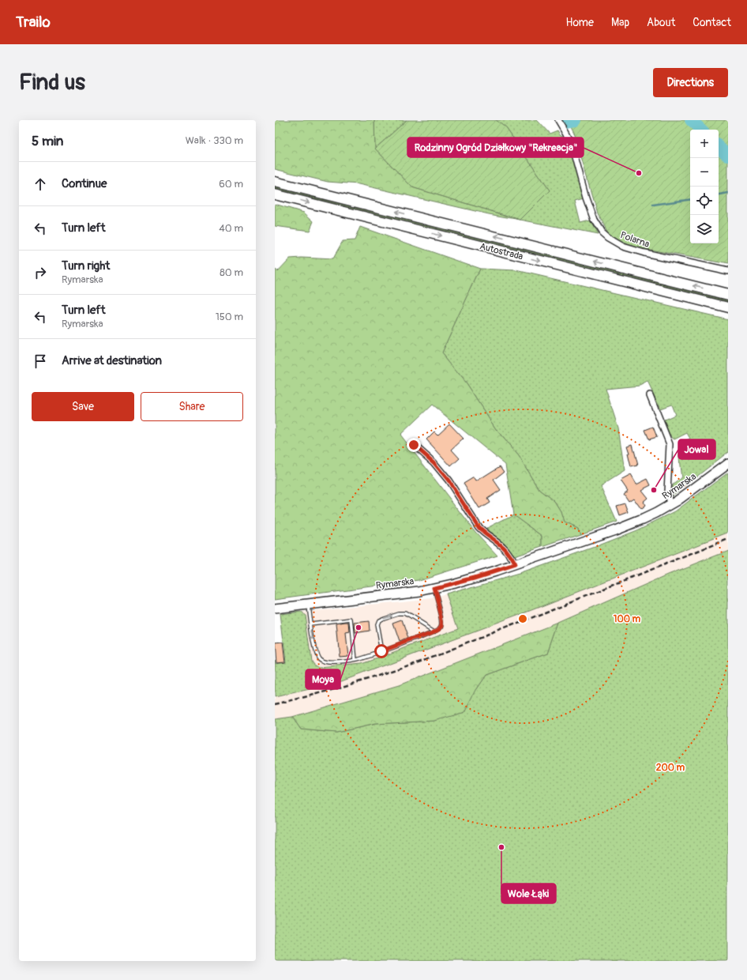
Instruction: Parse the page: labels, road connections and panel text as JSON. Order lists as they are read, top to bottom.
{
  "streets": {
    "highway": ["Autostrada"],
    "main road": ["Rymarska"],
    "street": ["Polarna"]
  },
  "places": [
    "Rodzinny Ogród Działkowy \"Rekreacja\"",
    "Jowal",
    "Moya",
    "Wole Łąki"
  ],
  "page": {
    "header": "Trailo",
    "nav": [
      "Home",
      "Map",
      "About",
      "Contact"
    ],
    "buttons": [
      "Directions",
      ["Save", "Share"]
    ],
    "title": "Find us",
    "heading": ["5 min", "Walk · 330 m"],
    "map_buttons": ["+", "−"],
    "list": [
      ["Continue", "60 m"],
      ["Turn left", "40 m"],
      ["Turn right", "Rymarska", "80 m"],
      ["Turn left", "Rymarska", "150 m"],
      "Arrive at destination"
    ]
  },
  "rings": ["100 m", "200 m"]
}
